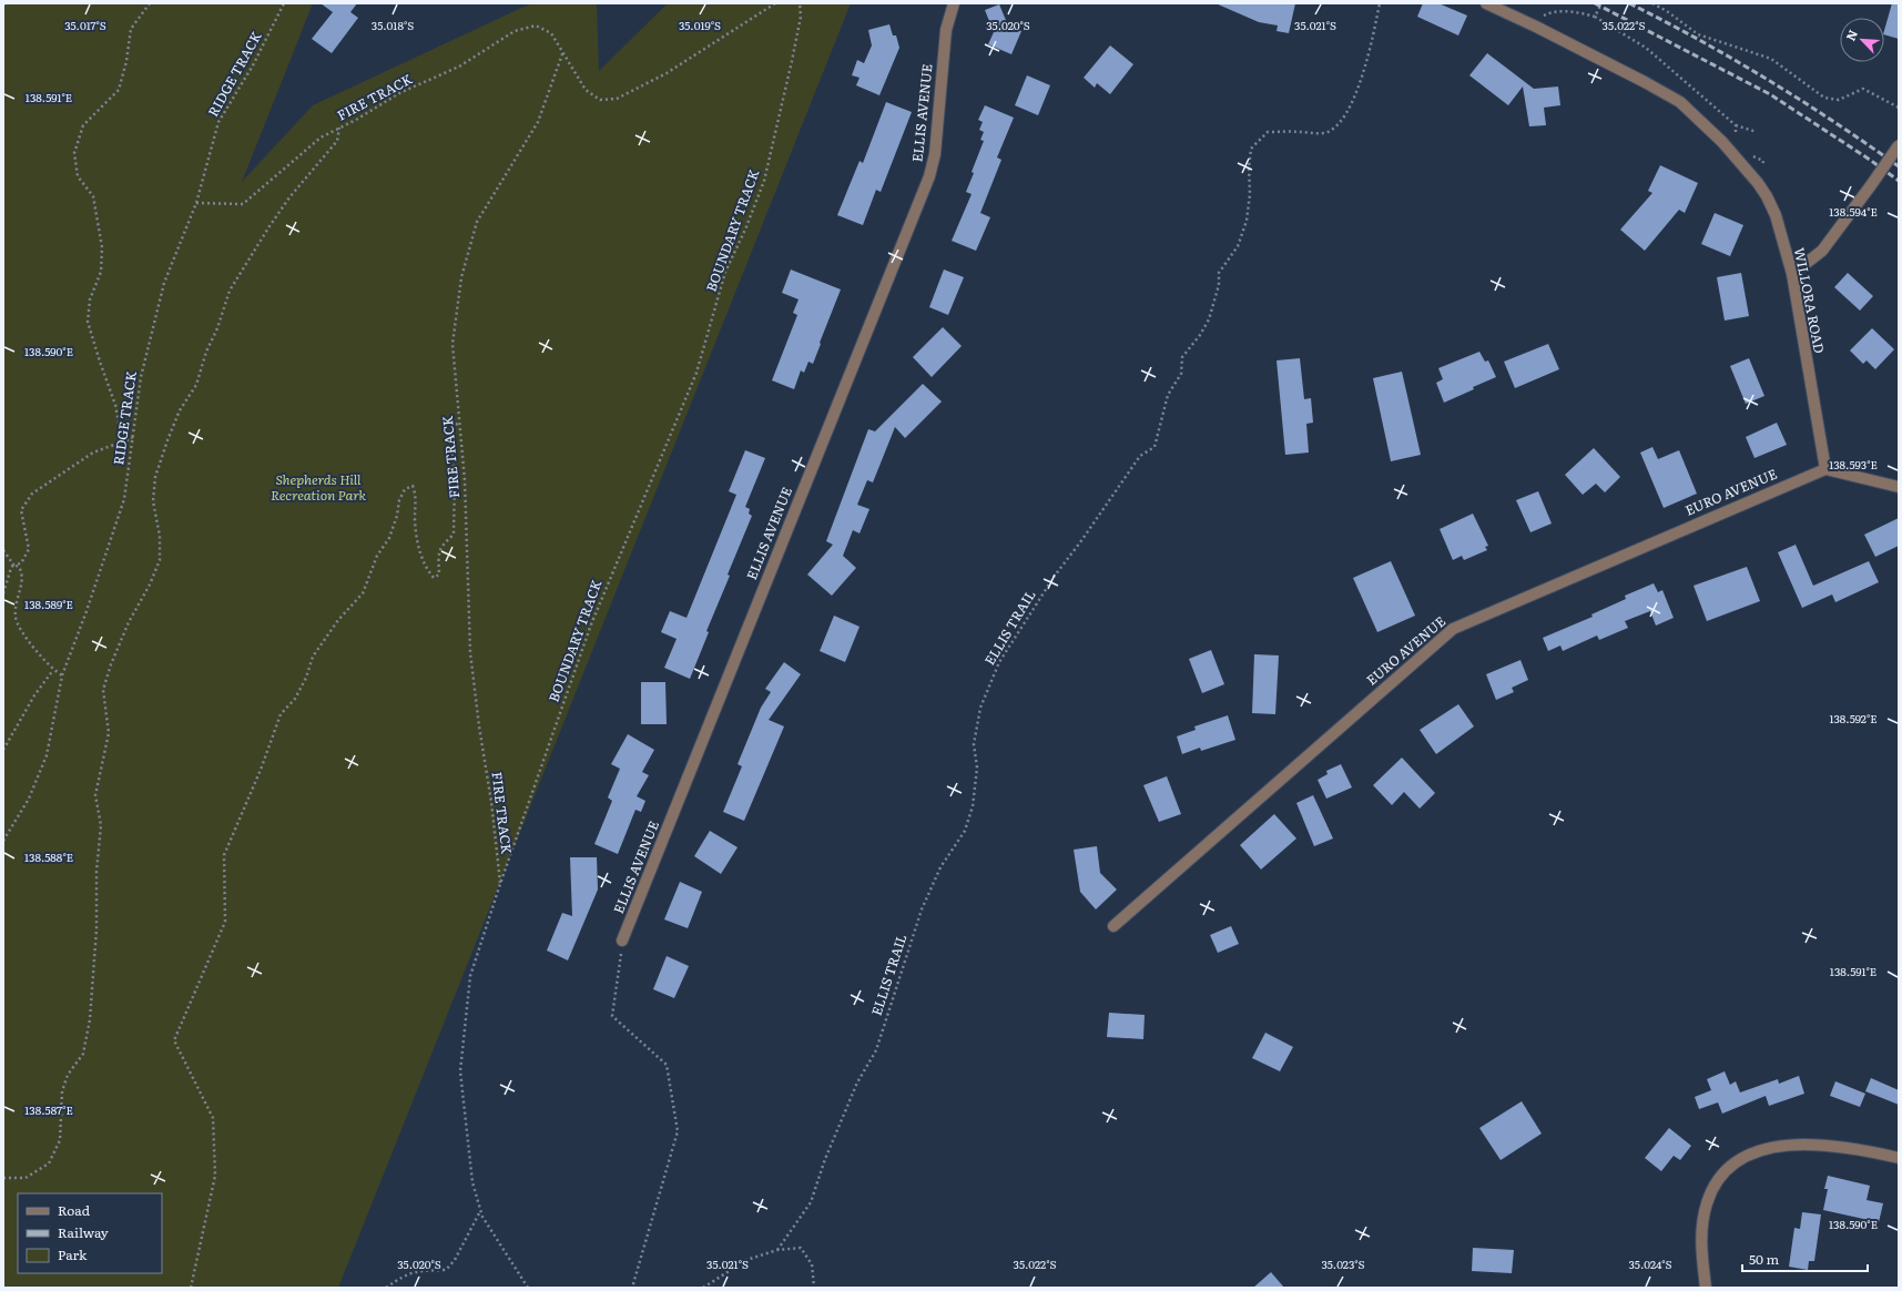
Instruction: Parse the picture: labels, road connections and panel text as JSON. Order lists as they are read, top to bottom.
{
  "streets": {
    "street": ["ELLIS AVENUE", "WILLORA ROAD", "EURO AVENUE"],
    "path": [
      "RIDGE TRACK",
      "FIRE TRACK",
      "BOUNDARY TRACK",
      "ELLIS TRAIL"
    ]
  },
  "crossings": [
    ["RIDGE TRACK", "FIRE TRACK"],
    ["FIRE TRACK", "BOUNDARY TRACK"],
    ["WILLORA ROAD", "EURO AVENUE"]
  ],
  "parks": ["Shepherds Hill Recreation Park"],
  "legend": ["Road", "Railway", "Park"],
  "scale_bar": "50 m",
  "north": "top left",
  "coordinates": [
    "35.017°S",
    "35.018°S",
    "35.019°S",
    "35.020°S",
    "35.021°S",
    "35.022°S",
    "138.591°E",
    "138.594°E",
    "138.590°E",
    "138.593°E",
    "138.589°E",
    "138.592°E",
    "138.588°E",
    "138.587°E",
    "35.023°S",
    "35.024°S"
  ]
}
